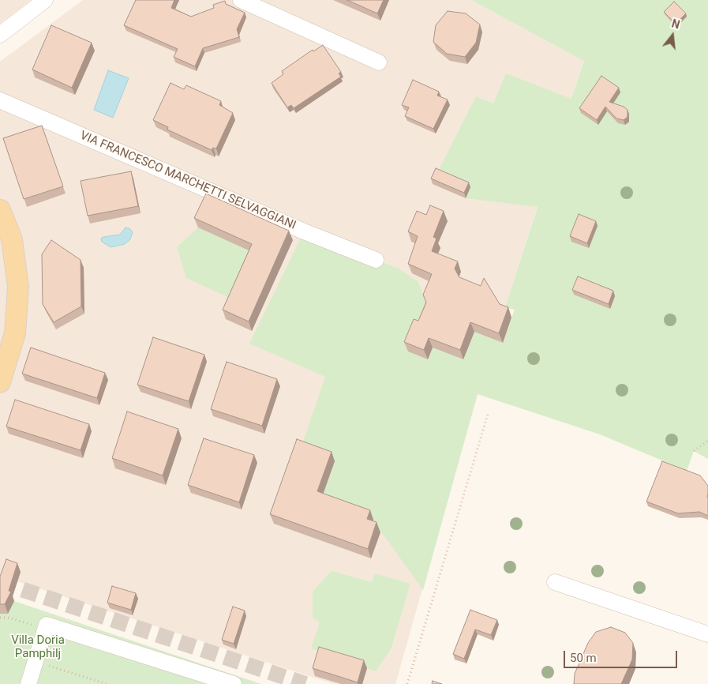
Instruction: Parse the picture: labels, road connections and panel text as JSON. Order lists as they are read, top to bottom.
{
  "streets": {
    "street": ["VIA FRANCESCO MARCHETTI SELVAGGIANI"]
  },
  "parks": ["Villa Doria Pamphilj"],
  "scale_bar": "50 m",
  "north": "top"
}
